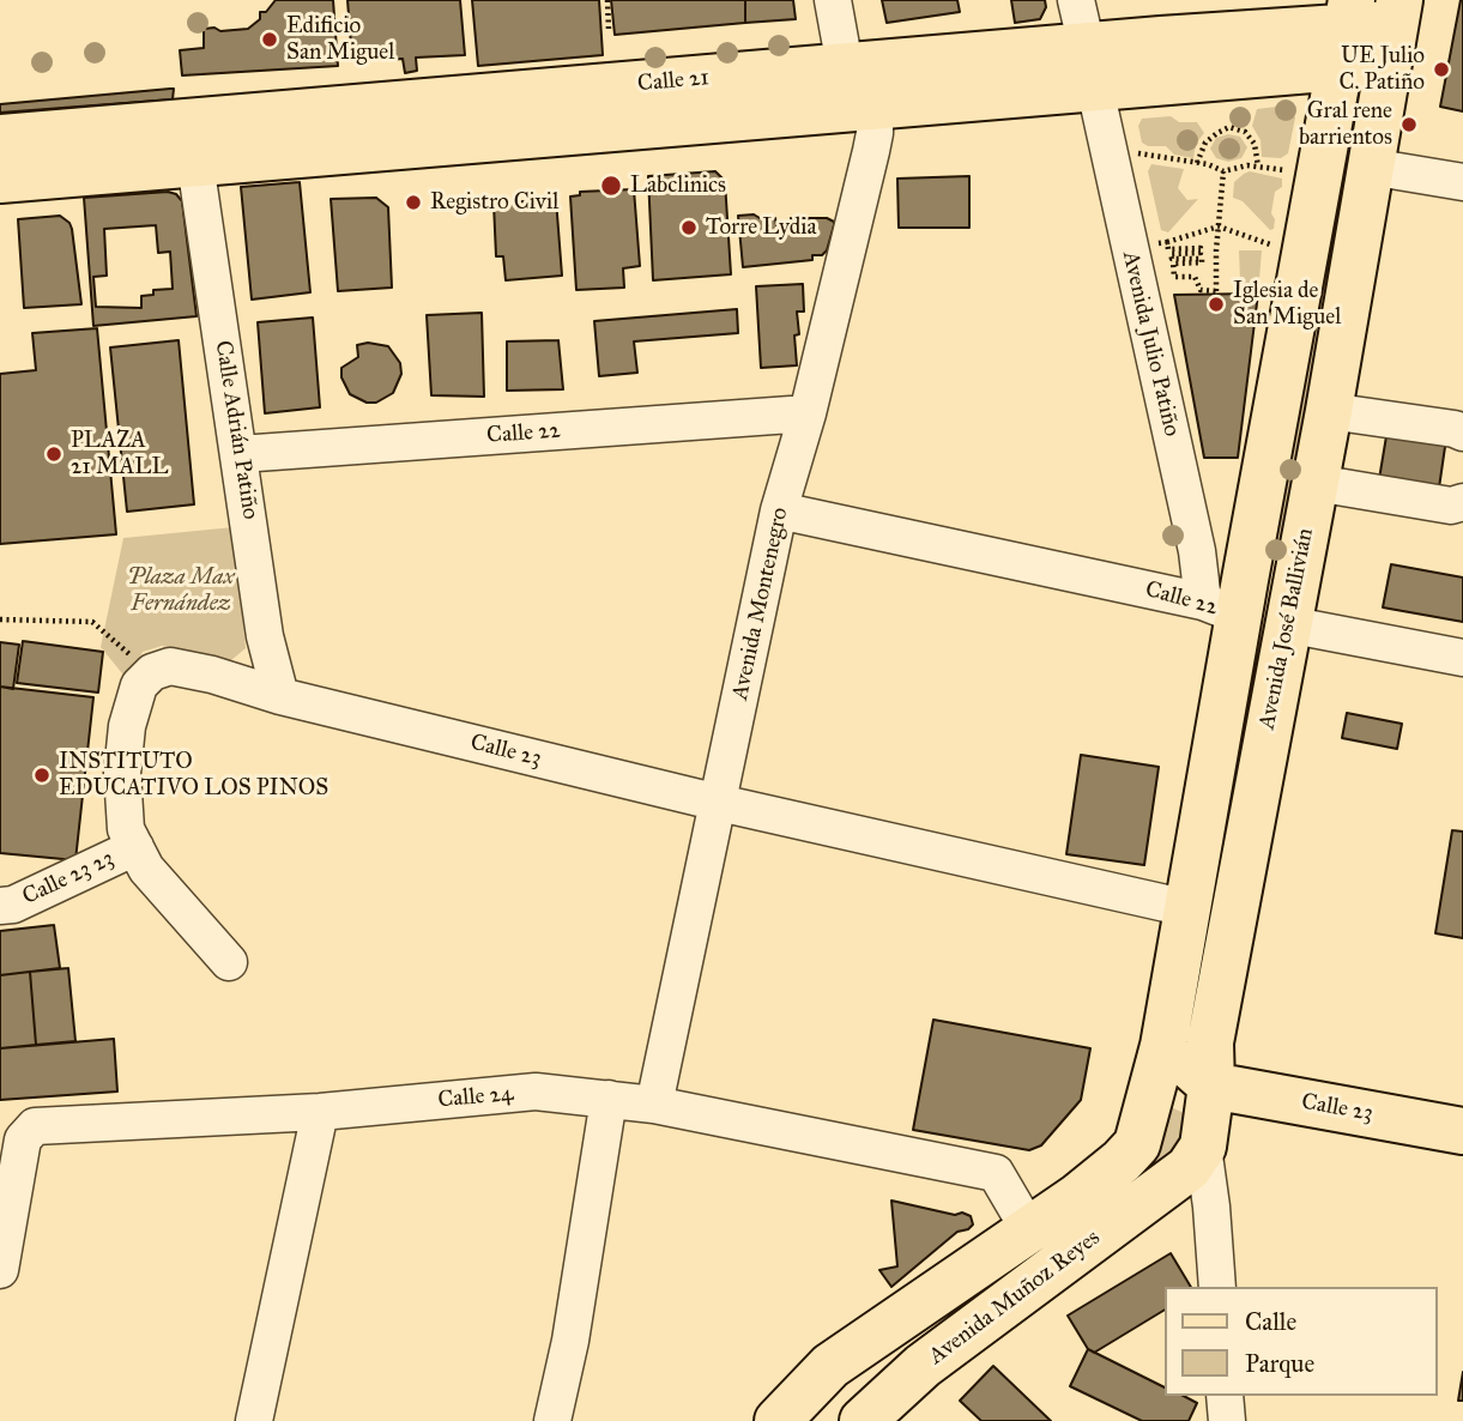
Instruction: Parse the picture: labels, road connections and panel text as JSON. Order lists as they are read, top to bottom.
{
  "streets": {
    "main road": [
      "Calle 21",
      "Avenida José Ballivián",
      "Calle 23",
      "Avenida Muñoz Reyes"
    ],
    "street": [
      "Avenida Julio Patiño",
      "Calle Adrián Patiño",
      "Calle 22",
      "Avenida Montenegro",
      "Calle 23 23",
      "Calle 24"
    ]
  },
  "crossings": [
    ["Calle 21", "Avenida Julio Patiño"],
    ["Calle 21", "Calle Adrián Patiño"],
    ["Calle 21", "Avenida Montenegro"],
    ["Calle 21", "Avenida José Ballivián"],
    ["Avenida Julio Patiño", "Calle 22"],
    ["Avenida Julio Patiño", "Avenida José Ballivián"],
    ["Calle Adrián Patiño", "Calle 22"],
    ["Calle Adrián Patiño", "Calle 23"],
    ["Calle 22", "Avenida Montenegro"],
    ["Calle 22", "Avenida José Ballivián"],
    ["Avenida Montenegro", "Calle 23"],
    ["Avenida Montenegro", "Calle 24"],
    ["Avenida José Ballivián", "Calle 23"],
    ["Avenida José Ballivián", "Avenida Muñoz Reyes"],
    ["Calle 24", "Avenida Muñoz Reyes"]
  ],
  "parks": ["Plaza Max Fernández"],
  "places": [
    "Edificio San Miguel",
    "UE Julio C. Patiño",
    "Gral rene barrientos",
    "Labclinics",
    "Registro Civil",
    "Torre Lydia",
    "Iglesia de San Miguel",
    "PLAZA 21 MALL",
    "INSTITUTO EDUCATIVO LOS PINOS"
  ],
  "legend": ["Calle", "Parque"]
}
